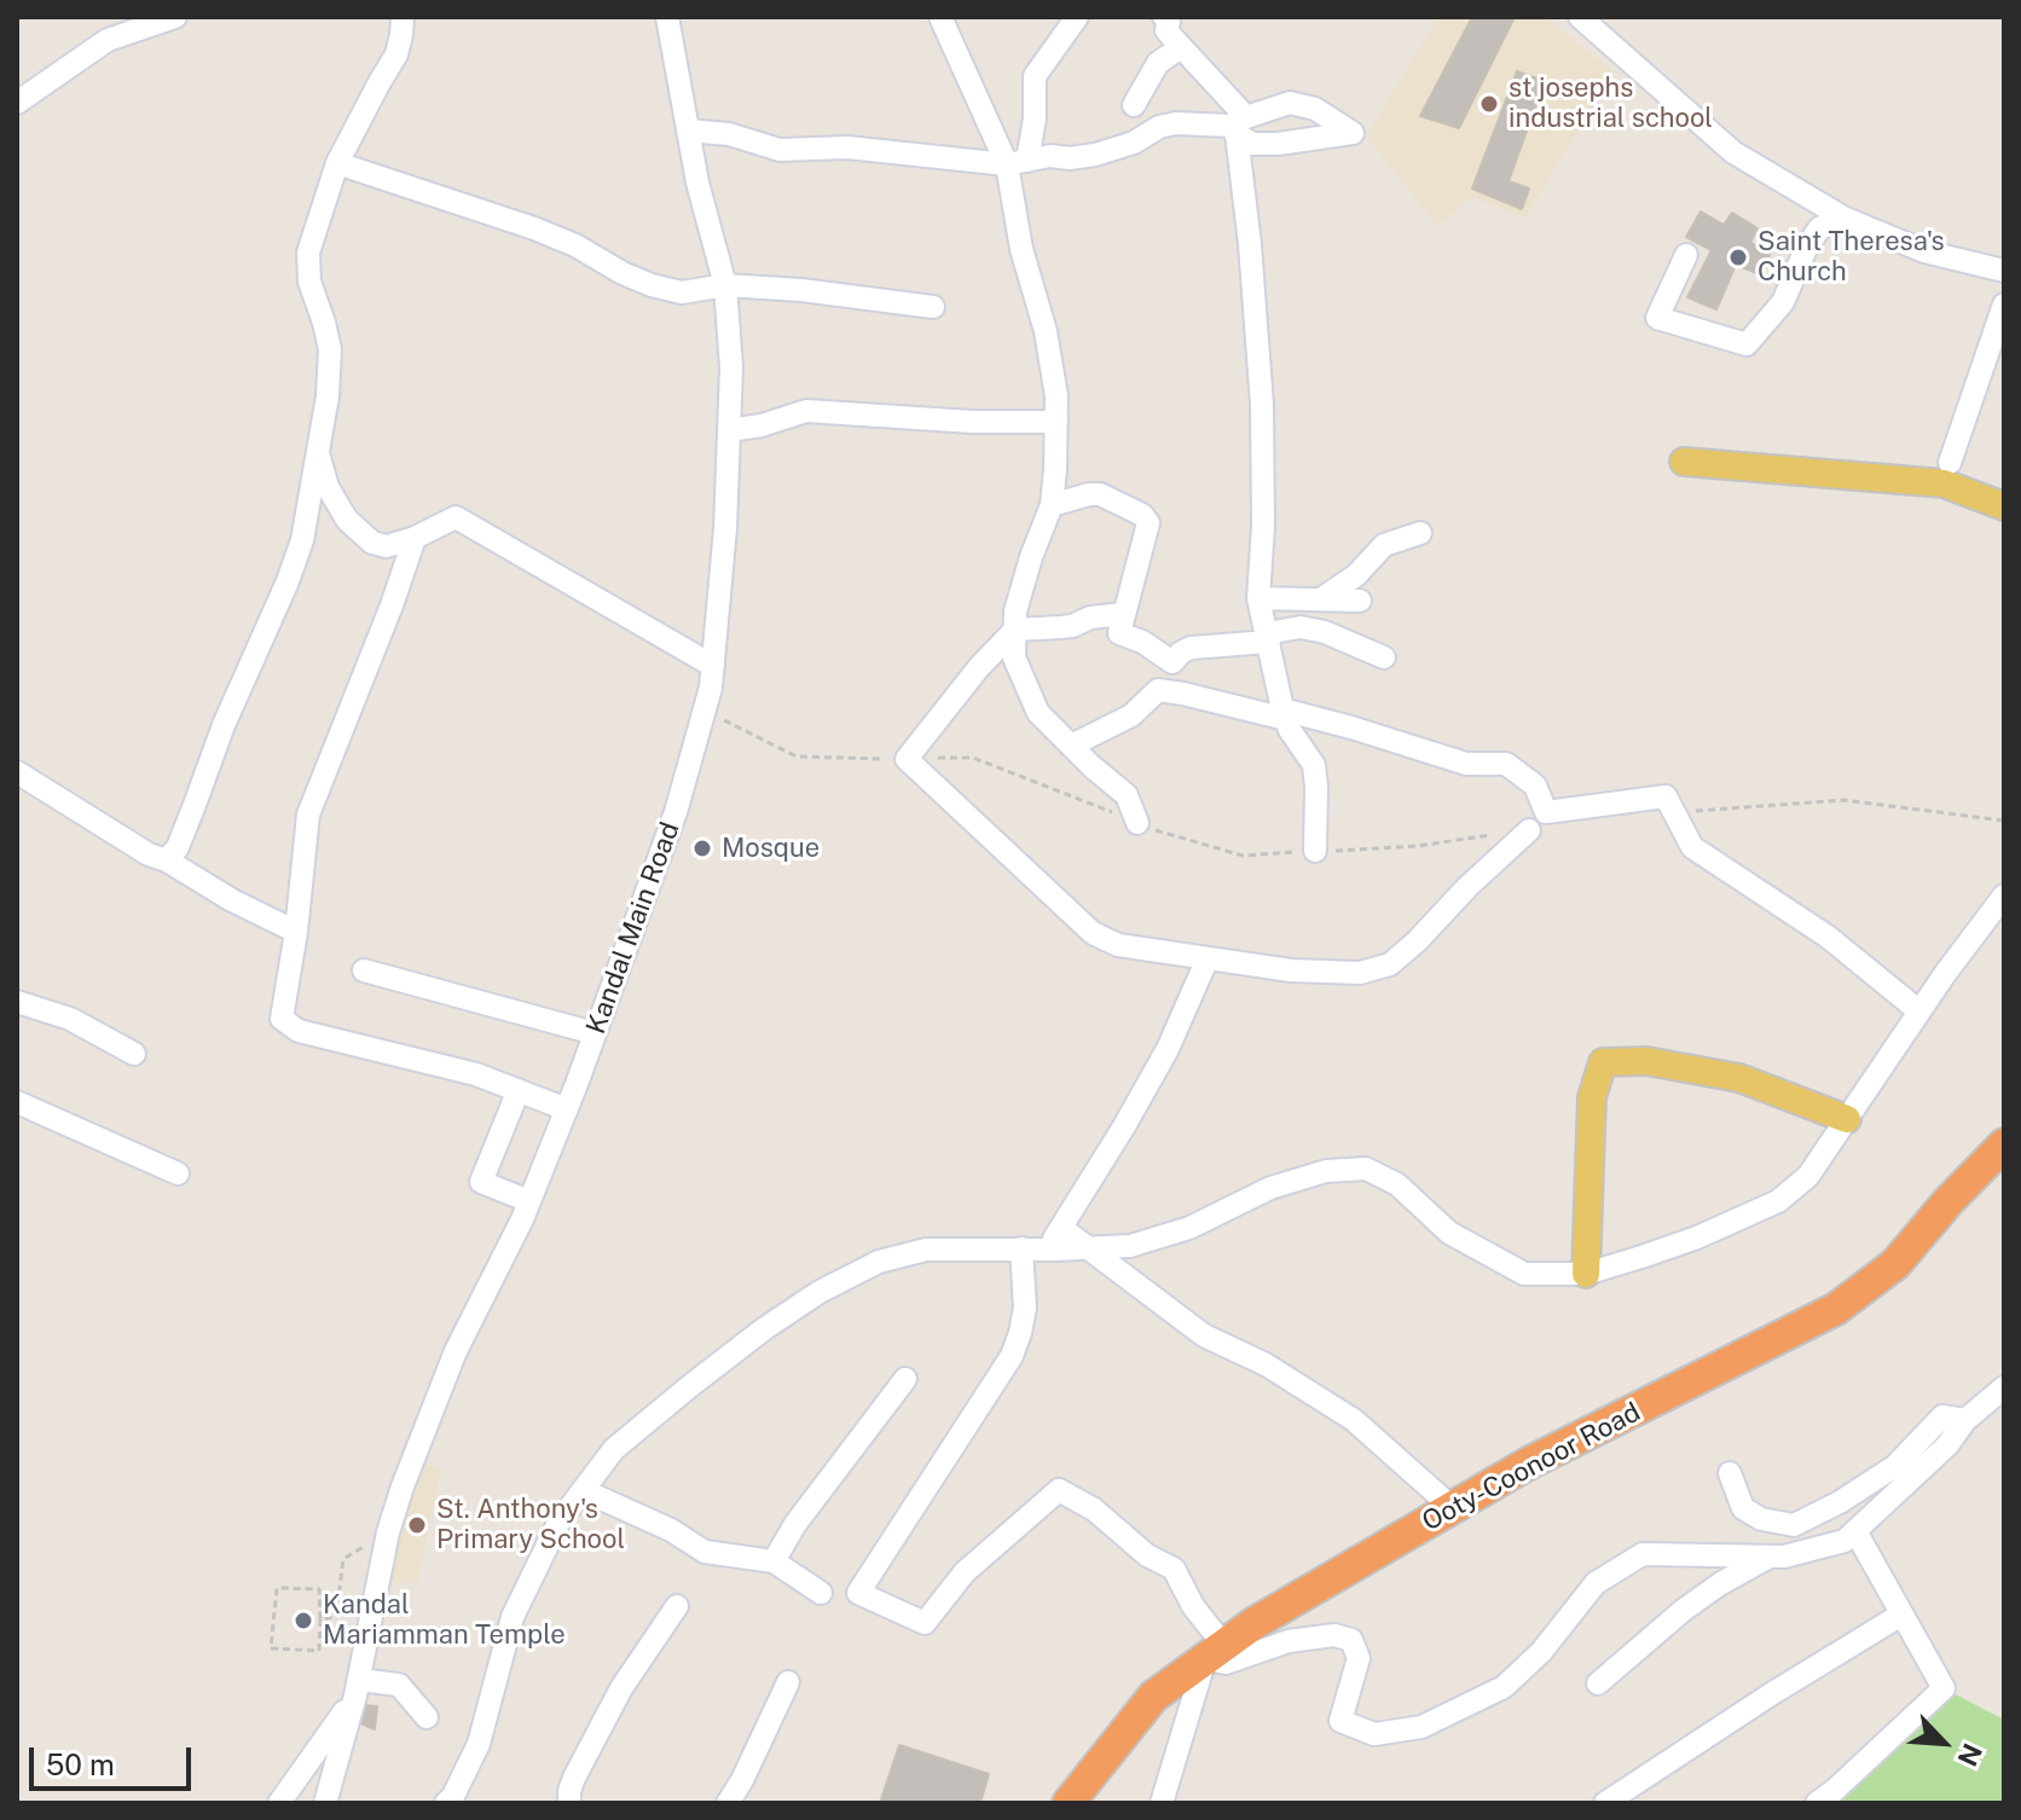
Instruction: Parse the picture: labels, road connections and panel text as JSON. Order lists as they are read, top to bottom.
{
  "streets": {
    "highway": ["Ooty-Coonoor Road"],
    "street": ["Kandal Main Road"]
  },
  "places": [
    "st josephs industrial school",
    "Saint Theresa's Church",
    "Mosque",
    "St. Anthony's Primary School",
    "Kandal Mariamman Temple"
  ],
  "scale_bar": "50 m",
  "north": "bottom right"
}
